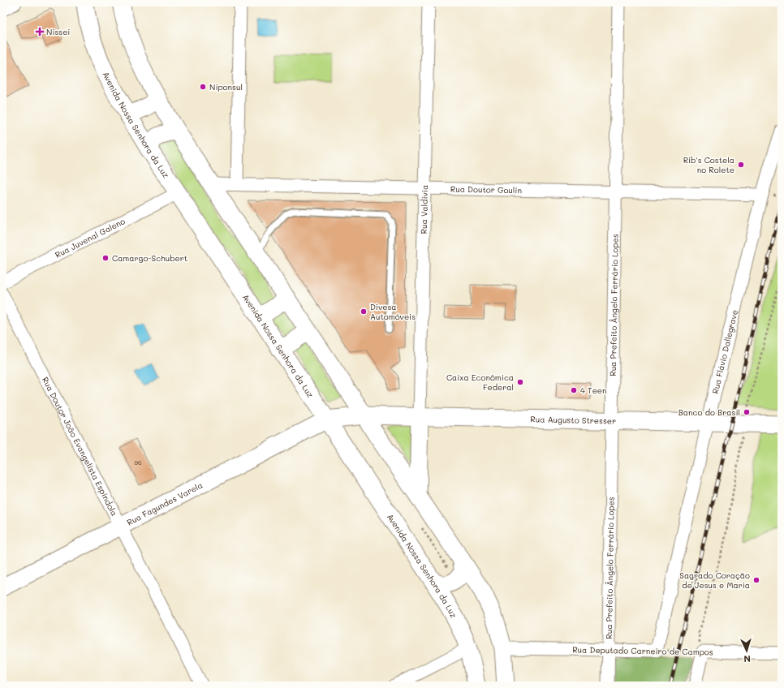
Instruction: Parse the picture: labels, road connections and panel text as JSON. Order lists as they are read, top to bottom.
{
  "streets": {
    "main road": ["Avenida Nossa Senhora da Luz", "Rua Augusto Stresser", "Rua Fagundes Varela"],
    "street": [
      "Rua Doutor Goulin",
      "Rua Valdívia",
      "Rua Juvenal Galeno",
      "Rua Prefeito Ângelo Ferrário Lopes",
      "Rua Flávio Dallegrave",
      "Rua Doutor João Evangelista Espíndola",
      "Rua Deputado Carneiro de Campos"
    ]
  },
  "crossings": [
    ["Avenida Nossa Senhora da Luz", "Rua Juvenal Galeno"],
    ["Avenida Nossa Senhora da Luz", "Rua Augusto Stresser"],
    ["Avenida Nossa Senhora da Luz", "Rua Fagundes Varela"],
    ["Rua Doutor Goulin", "Rua Valdívia"],
    ["Rua Doutor Goulin", "Rua Prefeito Ângelo Ferrário Lopes"],
    ["Rua Doutor Goulin", "Rua Flávio Dallegrave"],
    ["Rua Valdívia", "Rua Augusto Stresser"],
    ["Rua Prefeito Ângelo Ferrário Lopes", "Rua Augusto Stresser"],
    ["Rua Prefeito Ângelo Ferrário Lopes", "Rua Deputado Carneiro de Campos"],
    ["Rua Flávio Dallegrave", "Rua Augusto Stresser"],
    ["Rua Flávio Dallegrave", "Rua Deputado Carneiro de Campos"],
    ["Rua Augusto Stresser", "Rua Fagundes Varela"],
    ["Rua Doutor João Evangelista Espíndola", "Rua Fagundes Varela"]
  ],
  "places": {
    "health": ["Nissei"],
    "other": [
      "Niponsul",
      "Rib's Costela no Rolete",
      "Camargo-Schubert",
      "Divesa Automóveis",
      "Caixa Econômica Federal",
      "4 Teen",
      "Banco do Brasil",
      "Sagrado Coração de Jesus e Maria"
    ]
  },
  "house_numbers": ["96"],
  "north": "bottom"
}
